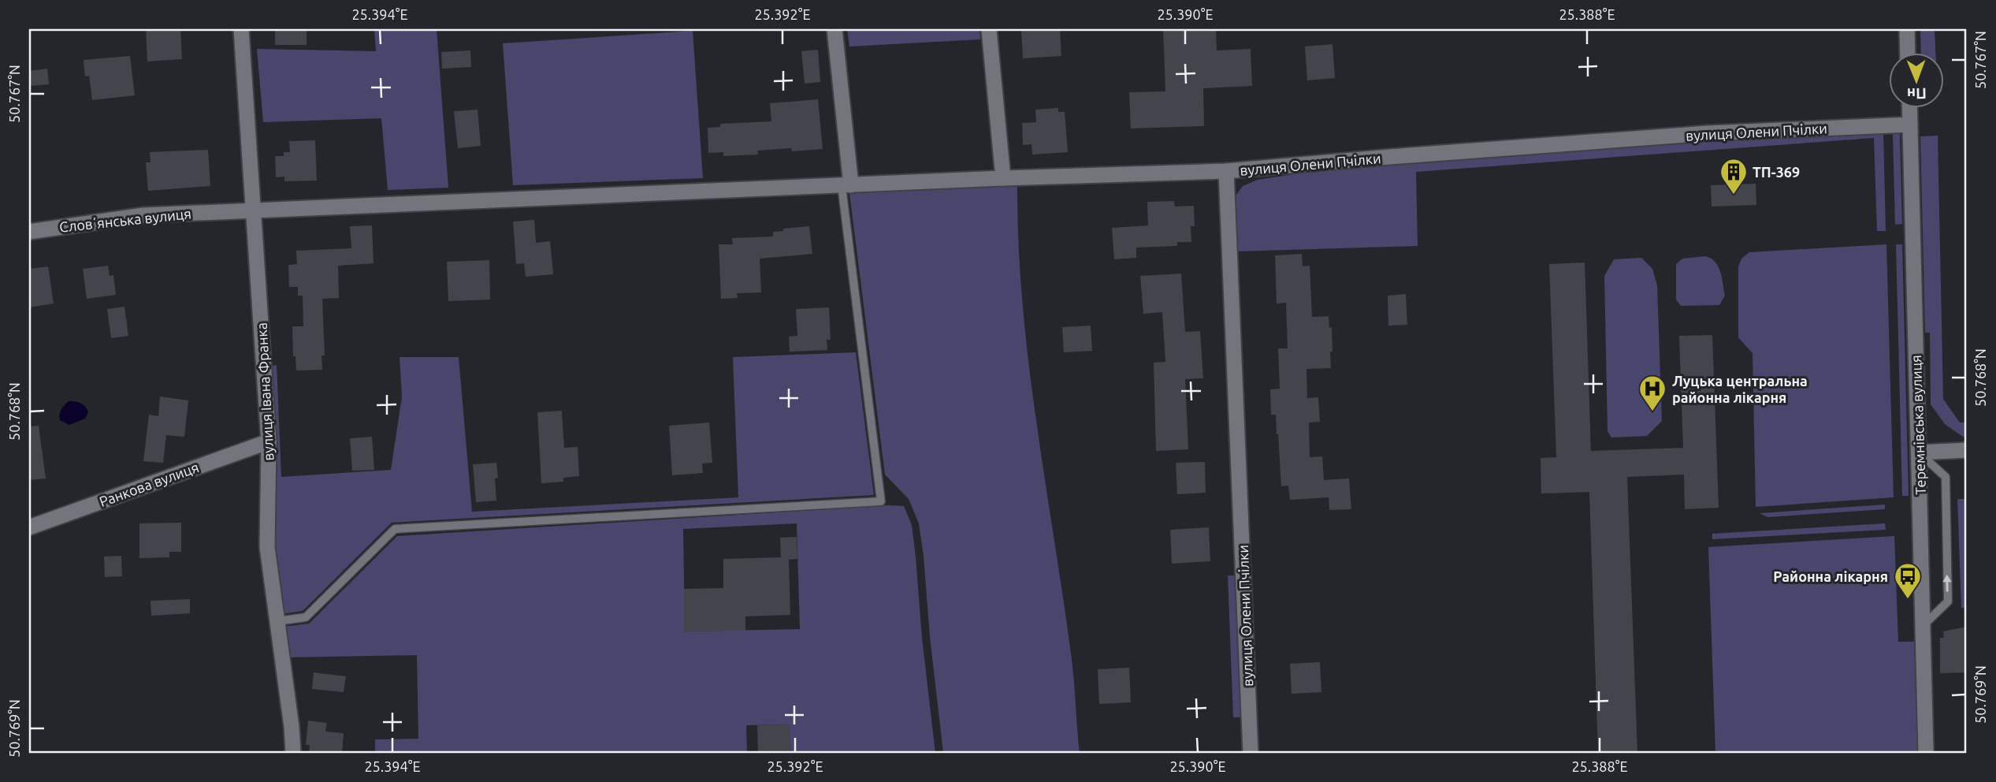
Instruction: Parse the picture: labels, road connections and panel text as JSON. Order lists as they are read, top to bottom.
{
  "streets": {
    "street": [
      "вулиця Олени Пчілки",
      "Словʼянська вулиця",
      "вулиця Івана Франка",
      "Теремнівська вулиця",
      "Ранкова вулиця"
    ]
  },
  "crossings": [
    ["вулиця Олени Пчілки", "Словʼянська вулиця"],
    ["вулиця Олени Пчілки", "Теремнівська вулиця"],
    ["Словʼянська вулиця", "вулиця Івана Франка"],
    ["вулиця Івана Франка", "Ранкова вулиця"]
  ],
  "places": {
    "building": ["ТП-369"],
    "hospital": ["Луцька центральна районна лікарня"],
    "bus stop": ["Районна лікарня"]
  },
  "north": "bottom",
  "coordinates": [
    "25.394°E",
    "25.392°E",
    "25.390°E",
    "25.388°E",
    "50.767°N",
    "50.768°N",
    "50.769°N"
  ]
}
